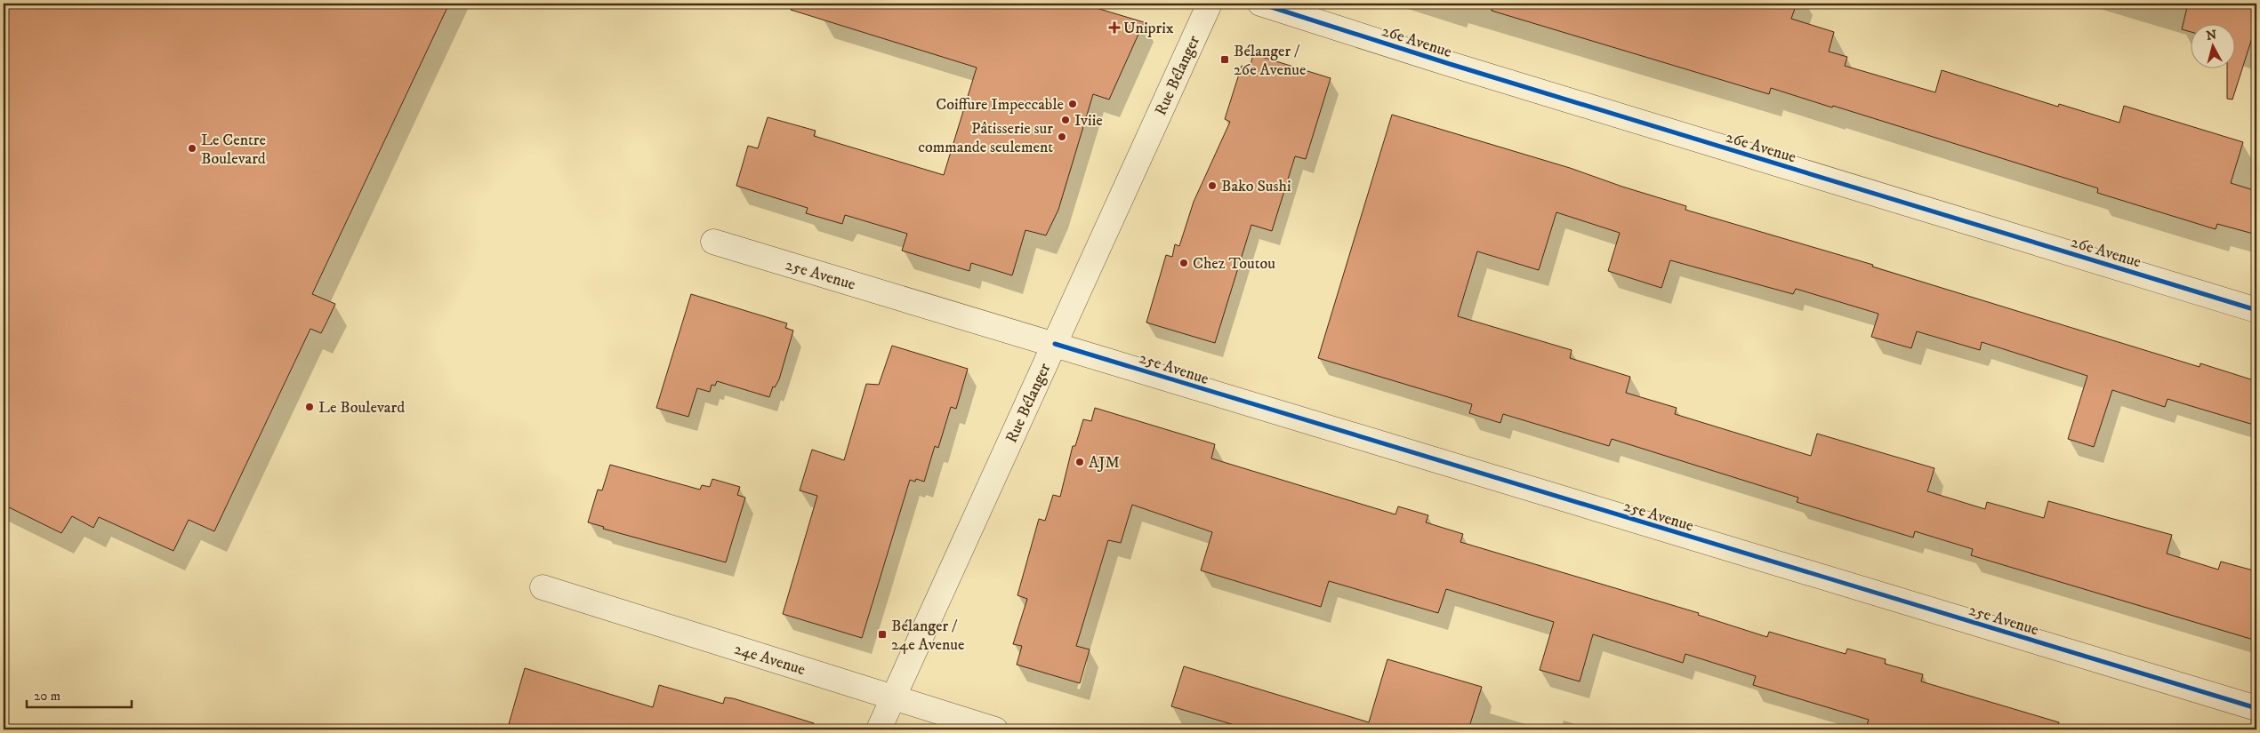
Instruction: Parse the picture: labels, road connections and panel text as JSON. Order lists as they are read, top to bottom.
{
  "streets": {
    "street": [
      "26e Avenue",
      "Rue Bélanger",
      "25e Avenue",
      "24e Avenue"
    ]
  },
  "crossings": [
    ["Rue Bélanger", "25e Avenue"],
    ["Rue Bélanger", "24e Avenue"]
  ],
  "places": {
    "health": ["Uniprix"],
    "transit": ["Bélanger / 26e Avenue", "Bélanger / 24e Avenue"],
    "other": [
      "Coiffure Impeccable",
      "Iviie",
      "Pâtisserie sur commande seulement",
      "Le Centre Boulevard",
      "Bako Sushi",
      "Chez Toutou",
      "Le Boulevard",
      "AJM"
    ]
  },
  "scale_bar": "20 m",
  "north": "top"
}
